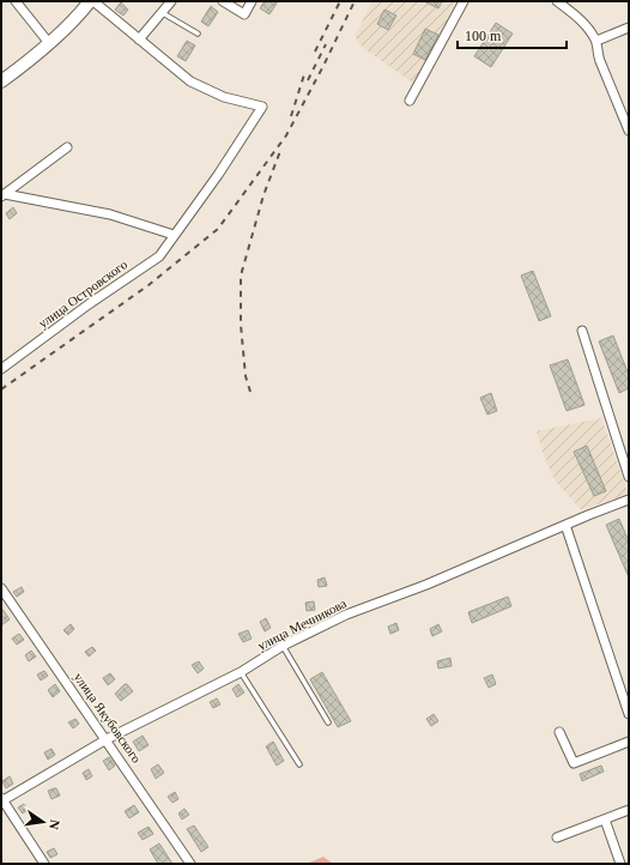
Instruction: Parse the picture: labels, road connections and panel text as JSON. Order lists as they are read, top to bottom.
{
  "streets": {
    "street": ["улица Островского", "улица Мечникова", "улица Якубовского"]
  },
  "crossings": [
    ["улица Мечникова", "улица Якубовского"]
  ],
  "scale_bar": "100 m",
  "north": "right"
}
